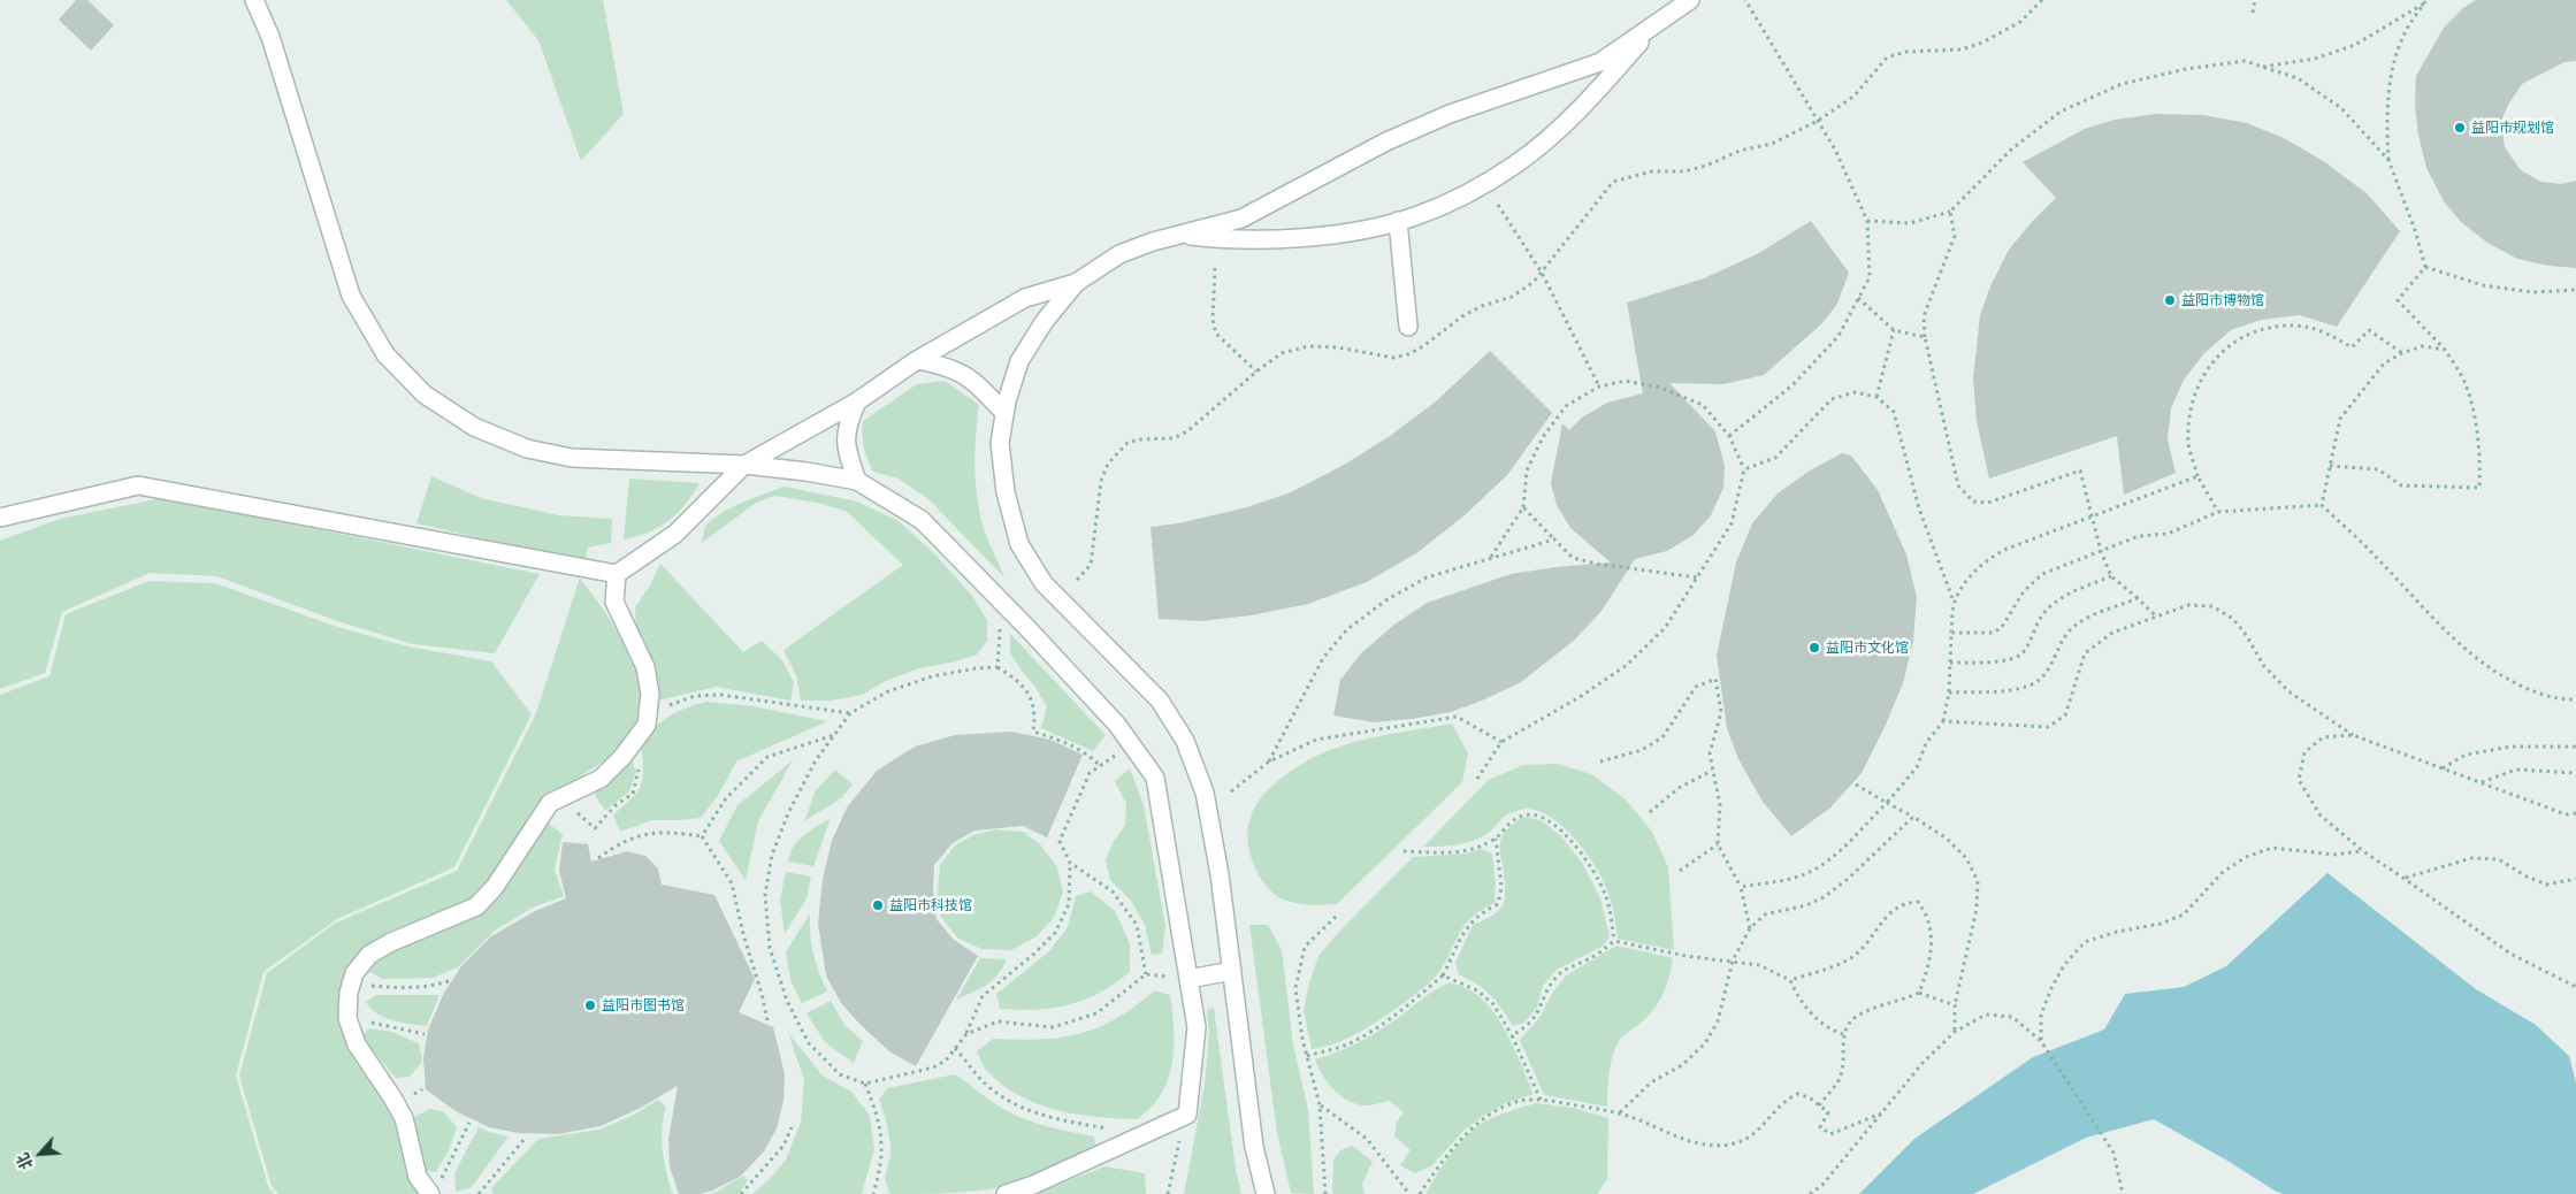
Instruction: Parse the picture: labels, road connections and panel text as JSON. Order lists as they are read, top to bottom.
{
  "places": [
    "益阳市规划馆",
    "益阳市博物馆",
    "益阳市文化馆",
    "益阳市科技馆",
    "益阳市图书馆"
  ],
  "north": "bottom left"
}
